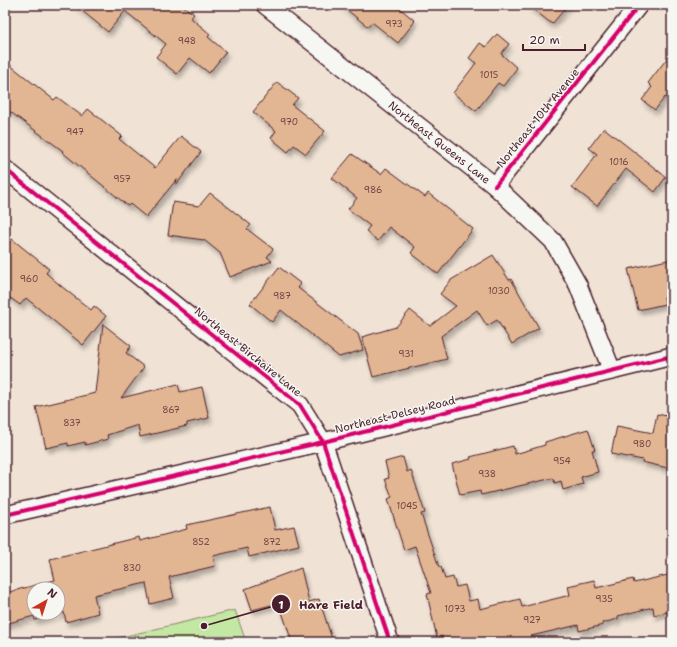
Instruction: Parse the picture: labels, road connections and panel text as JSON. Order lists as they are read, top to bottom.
{
  "streets": {
    "street": [
      "Northeast 10th Avenue",
      "Northeast Queens Lane",
      "Northeast Birchaire Lane",
      "Northeast Delsey Road"
    ]
  },
  "crossings": [
    ["Northeast 10th Avenue", "Northeast Queens Lane"],
    ["Northeast Queens Lane", "Northeast Delsey Road"],
    ["Northeast Birchaire Lane", "Northeast Delsey Road"]
  ],
  "places": ["Hare Field"],
  "house_numbers": [
    "973",
    "948",
    "1015",
    "970",
    "947",
    "1016",
    "957",
    "986",
    "960",
    "1030",
    "987",
    "931",
    "867",
    "837",
    "980",
    "954",
    "938",
    "1045",
    "852",
    "872",
    "830",
    "935",
    "1073",
    "927"
  ],
  "scale_bar": "20 m",
  "north": "top right"
}
